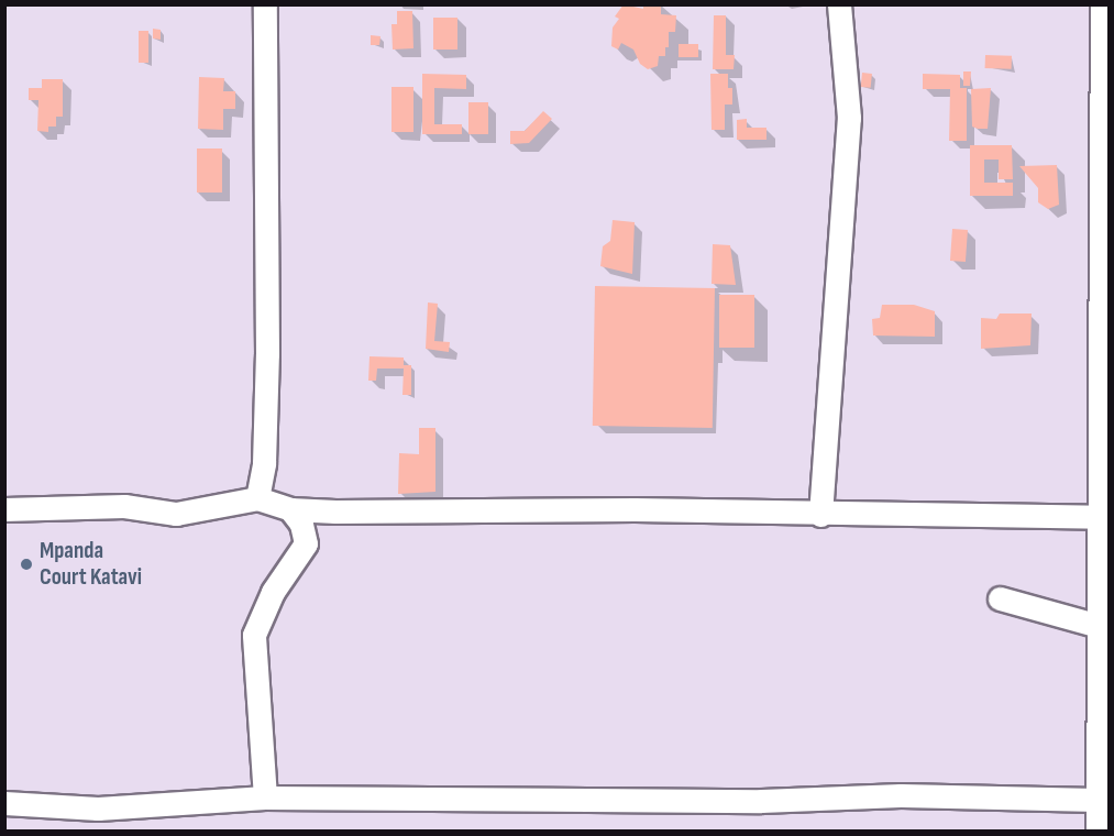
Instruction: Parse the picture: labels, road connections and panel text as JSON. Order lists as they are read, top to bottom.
{
  "places": ["Mpanda Court Katavi"]
}
